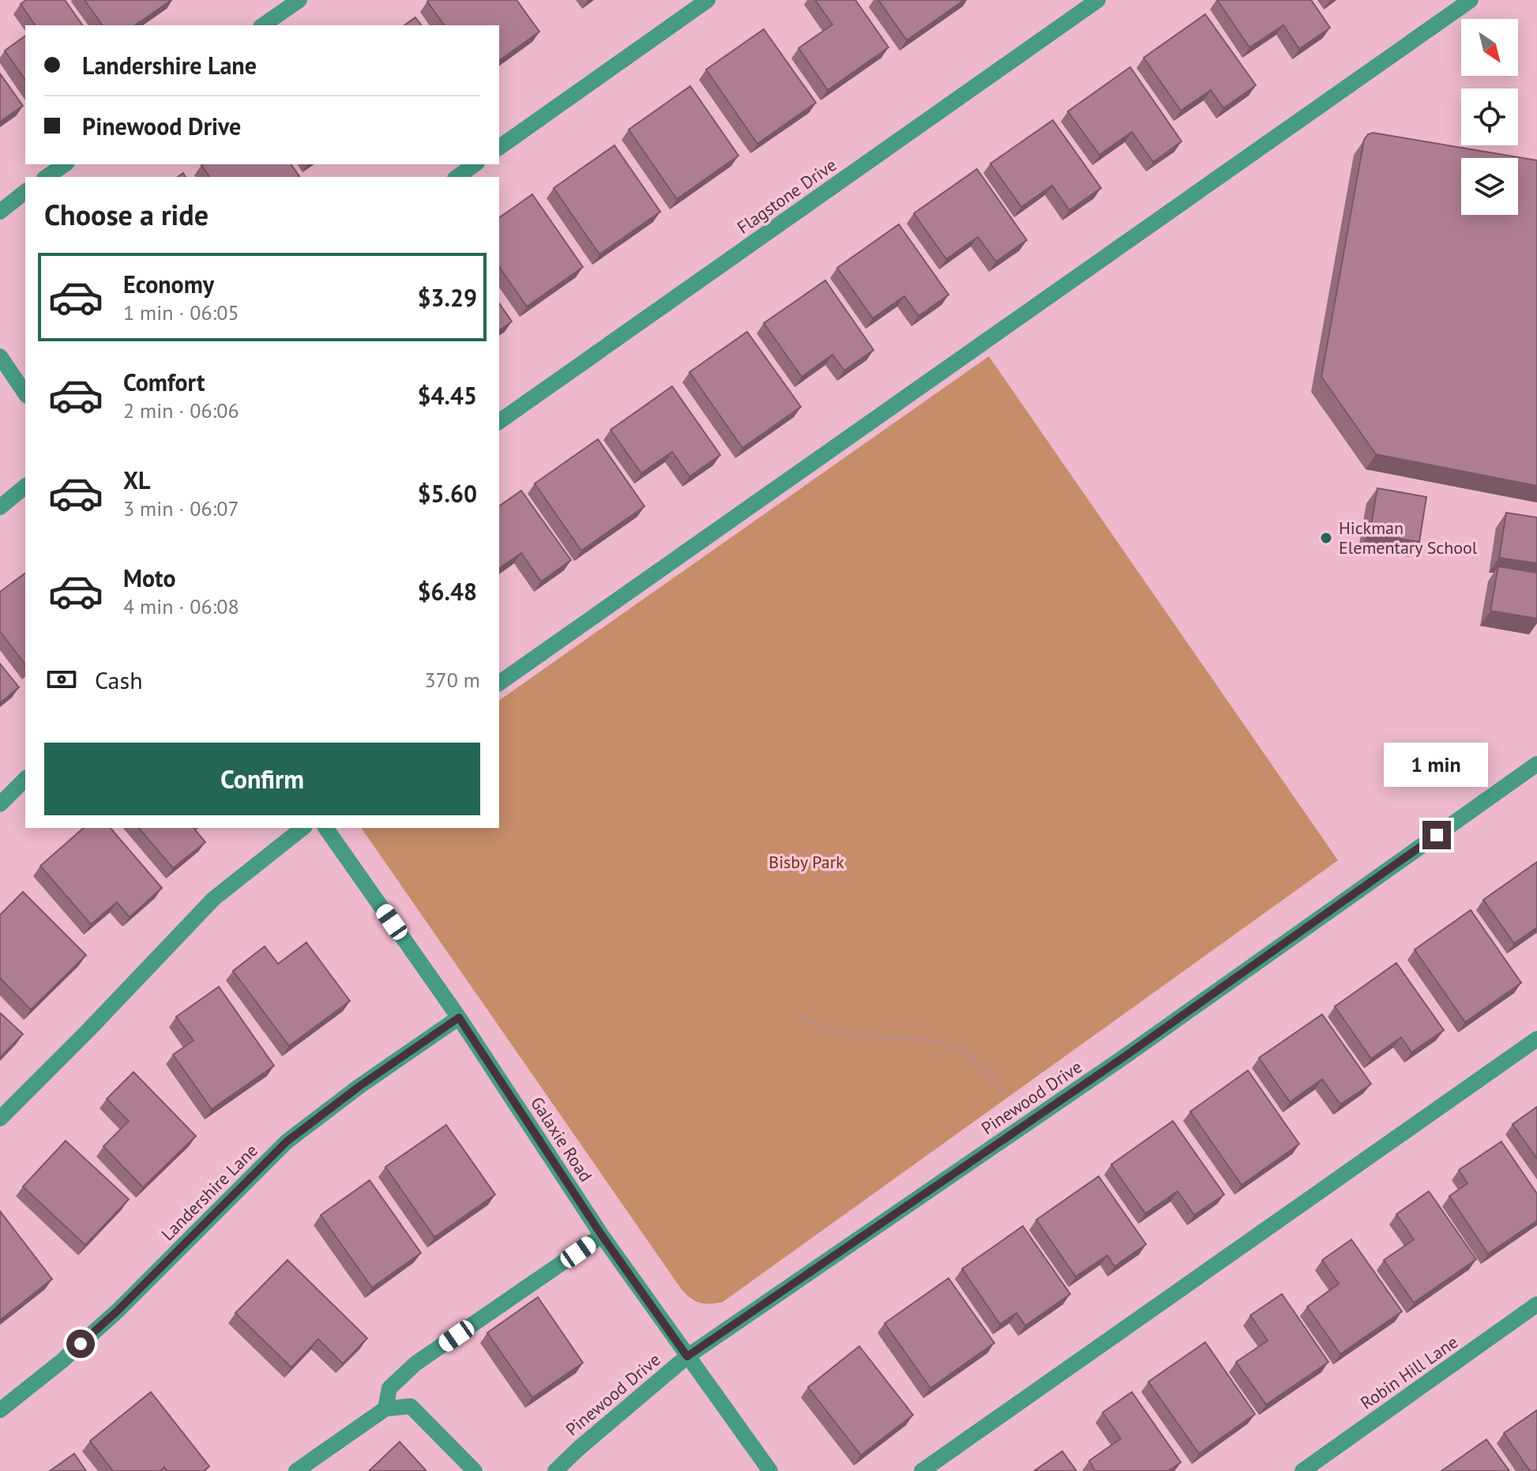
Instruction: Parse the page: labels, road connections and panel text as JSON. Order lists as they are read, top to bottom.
{
  "streets": {
    "street": [
      "Flagstone Drive",
      "Pinewood Drive",
      "Galaxie Road",
      "Landershire Lane",
      "Robin Hill Lane"
    ]
  },
  "crossings": [
    ["Pinewood Drive", "Galaxie Road"],
    ["Galaxie Road", "Landershire Lane"]
  ],
  "parks": ["Bisby Park"],
  "places": ["Hickman Elementary School"],
  "north": "bottom right",
  "page": {
    "banner": ["Landershire Lane", "Pinewood Drive"],
    "heading": "Choose a ride",
    "list": [
      {
        "name": "Economy",
        "note": "1 min · 06:05",
        "value": "$3.29"
      },
      {
        "name": "Comfort",
        "note": "2 min · 06:06",
        "value": "$4.45"
      },
      {
        "name": "XL",
        "note": "3 min · 06:07",
        "value": "$5.60"
      },
      {
        "name": "Moto",
        "note": "4 min · 06:08",
        "value": "$6.48"
      }
    ],
    "pay": ["Cash", "370 m"],
    "buttons": "Confirm",
    "bubble": "1 min"
  }
}
